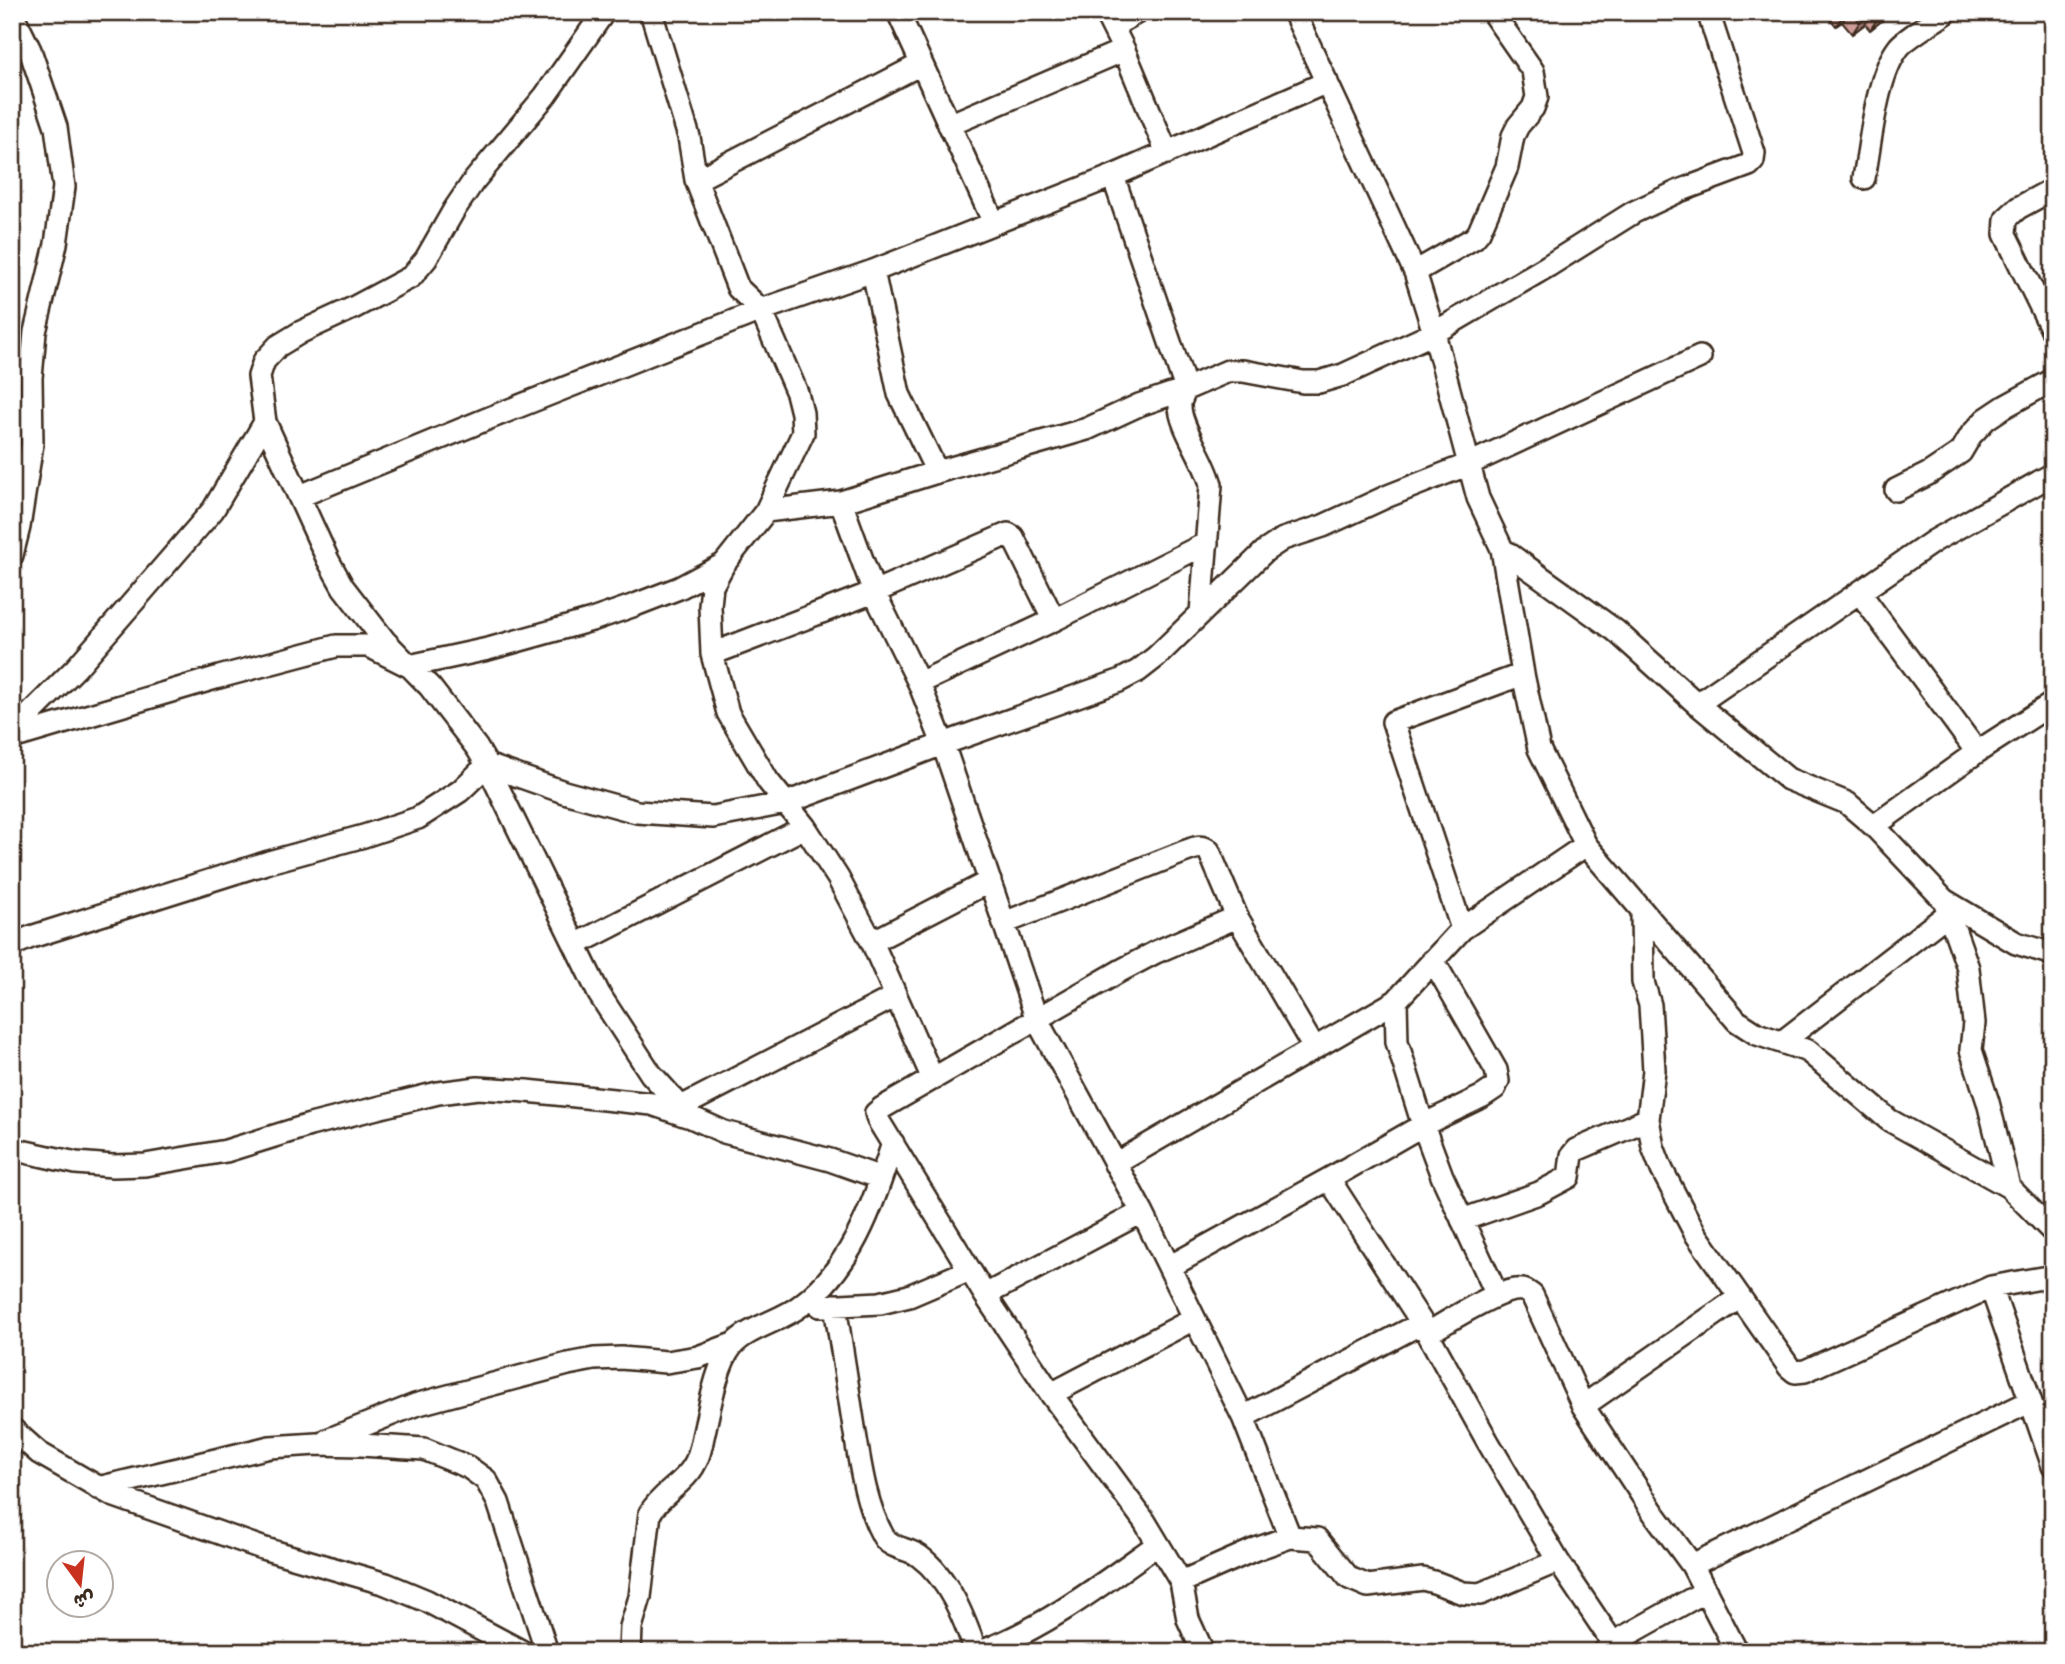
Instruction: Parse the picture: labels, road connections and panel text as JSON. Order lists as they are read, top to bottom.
{
  "north": "bottom"
}
